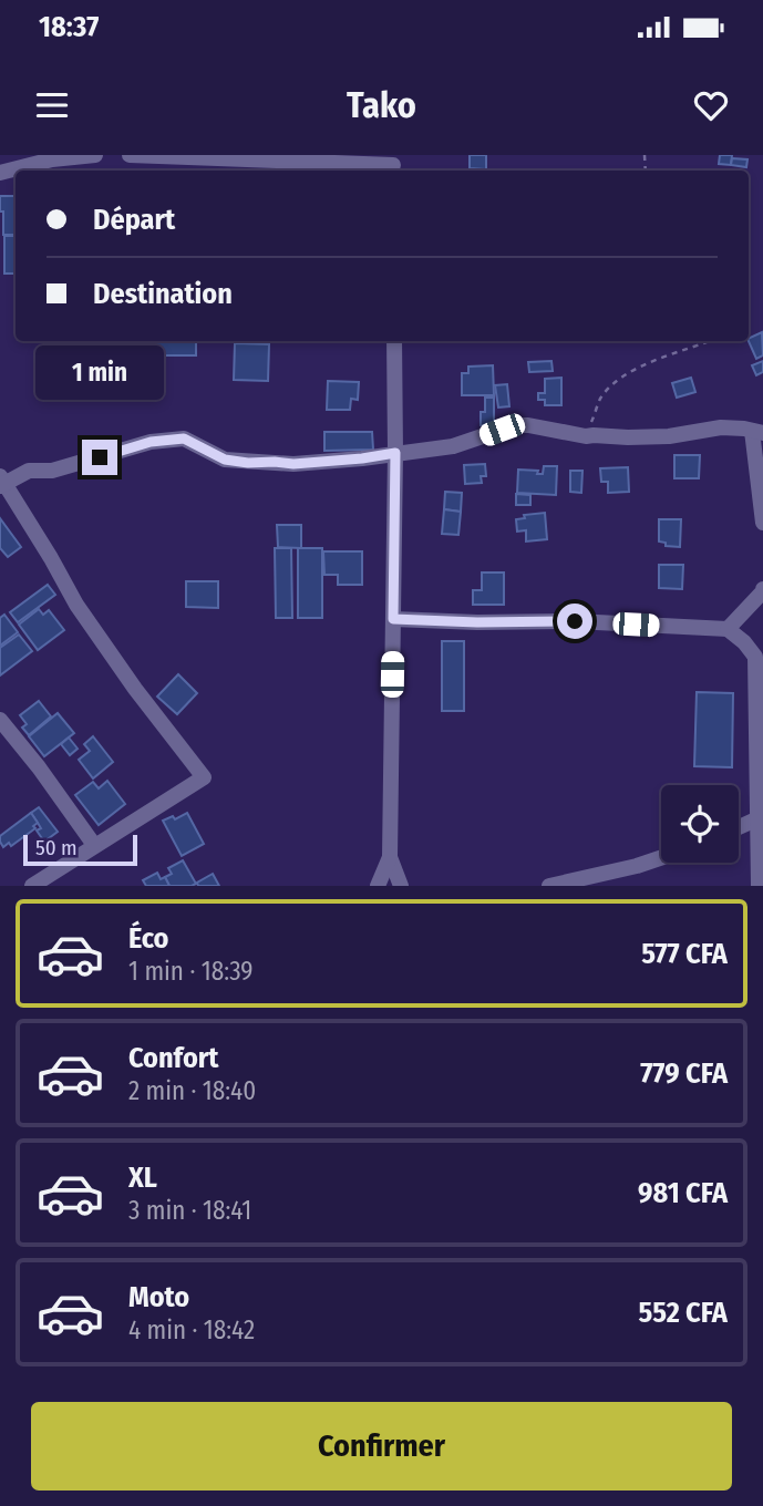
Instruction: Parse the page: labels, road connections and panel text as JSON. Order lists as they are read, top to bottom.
{
  "scale_bar": "50 m",
  "page": {
    "status": "18:37",
    "header": "Tako",
    "banner": ["Départ", "Destination"],
    "bubble": "1 min",
    "scale": "50 m",
    "list": [
      {
        "name": "Éco",
        "note": "1 min · 18:39",
        "value": "577 CFA"
      },
      {
        "name": "Confort",
        "note": "2 min · 18:40",
        "value": "779 CFA"
      },
      {
        "name": "XL",
        "note": "3 min · 18:41",
        "value": "981 CFA"
      },
      {
        "name": "Moto",
        "note": "4 min · 18:42",
        "value": "552 CFA"
      }
    ],
    "buttons": "Confirmer"
  }
}
